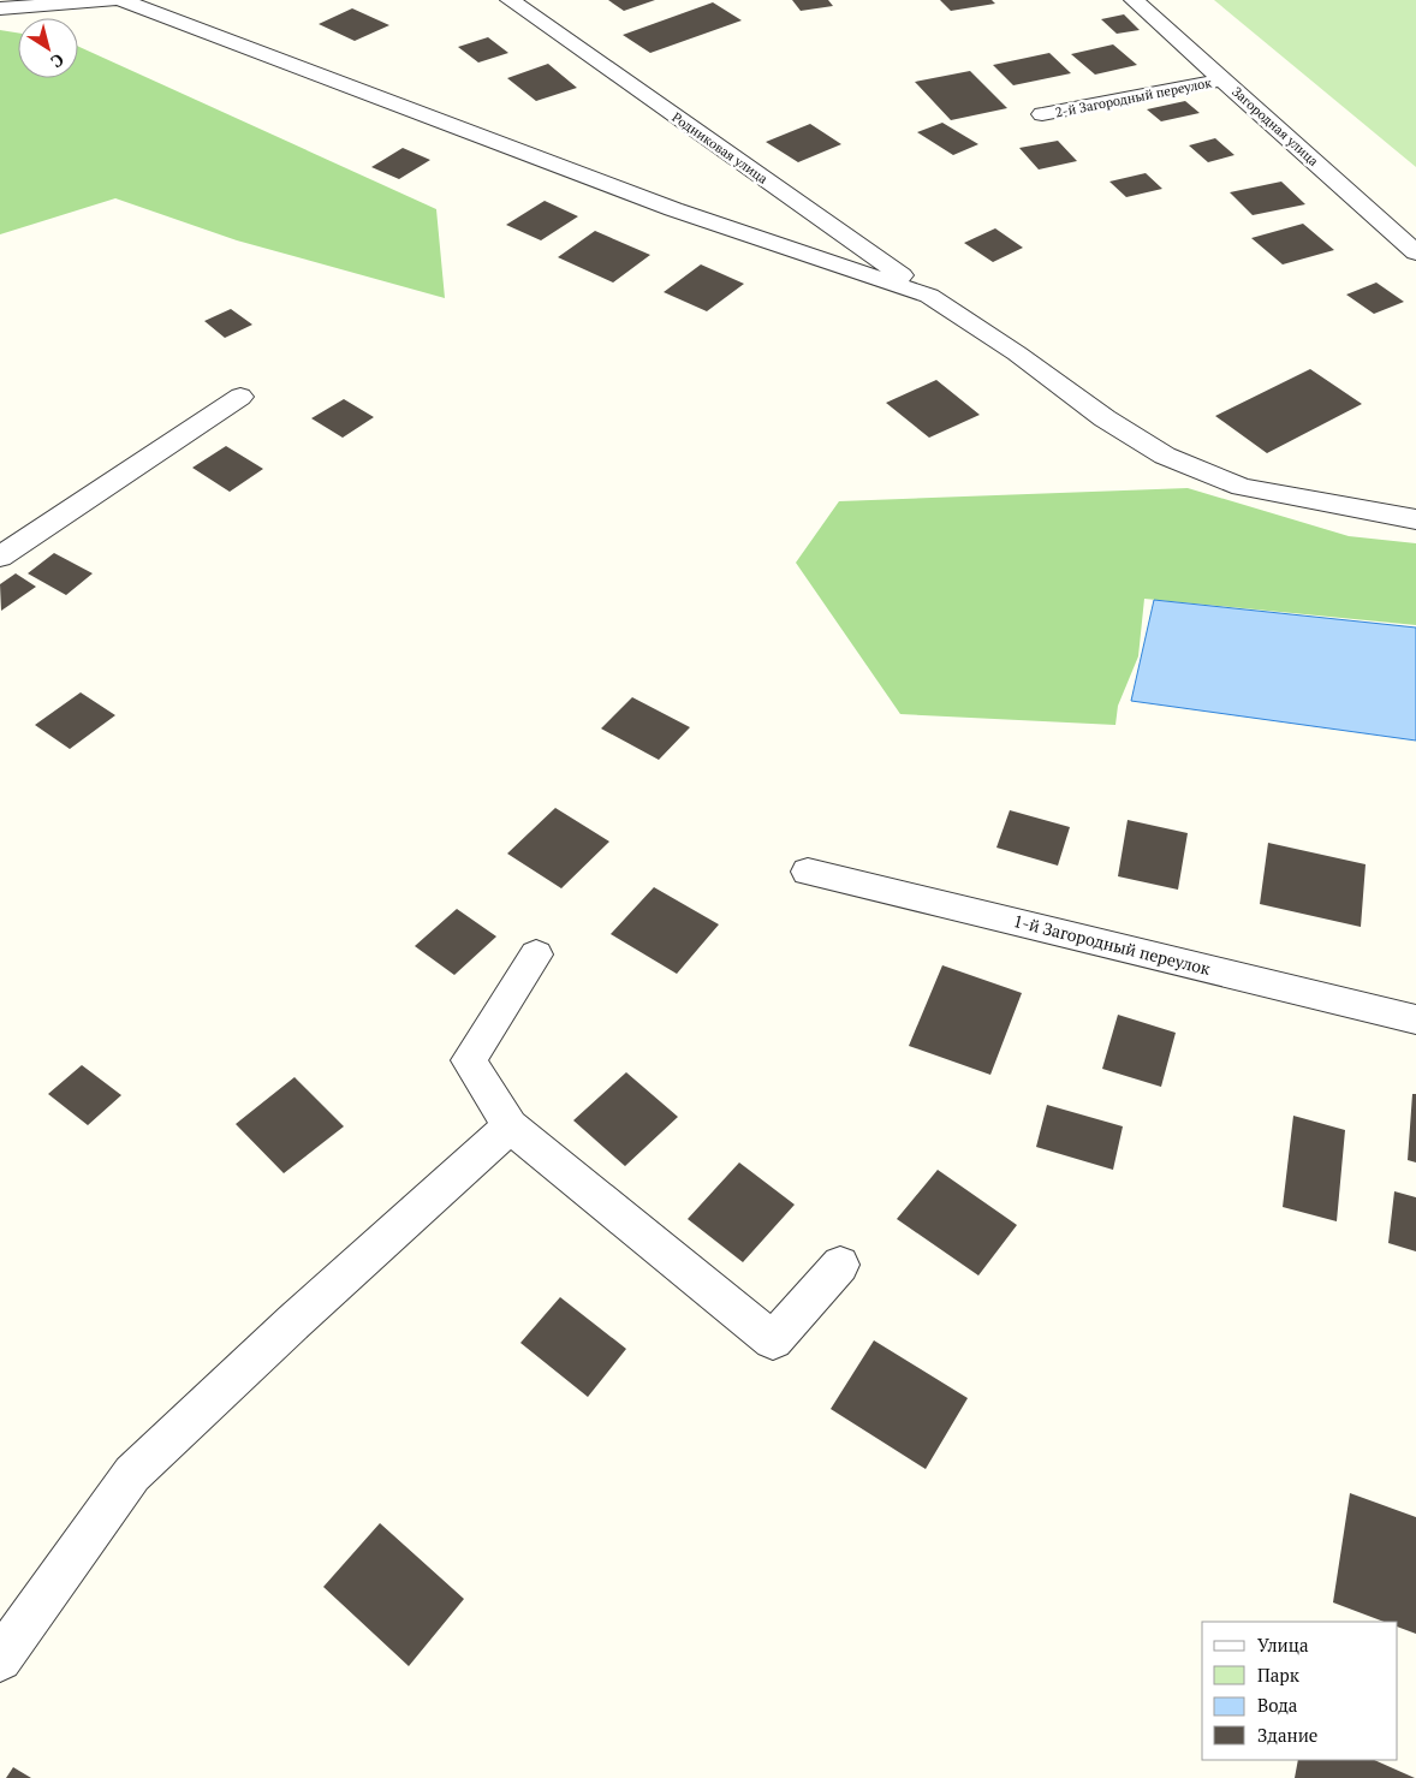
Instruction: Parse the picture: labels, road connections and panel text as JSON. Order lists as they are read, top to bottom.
{
  "streets": {
    "street": [
      "2-й Загородный переулок",
      "Загородная улица",
      "Родниковая улица",
      "1-й Загородный переулок"
    ]
  },
  "crossings": [
    ["2-й Загородный переулок", "Загородная улица"]
  ],
  "legend": [
    "Улица",
    "Парк",
    "Вода",
    "Здание"
  ],
  "north": "bottom right"
}
